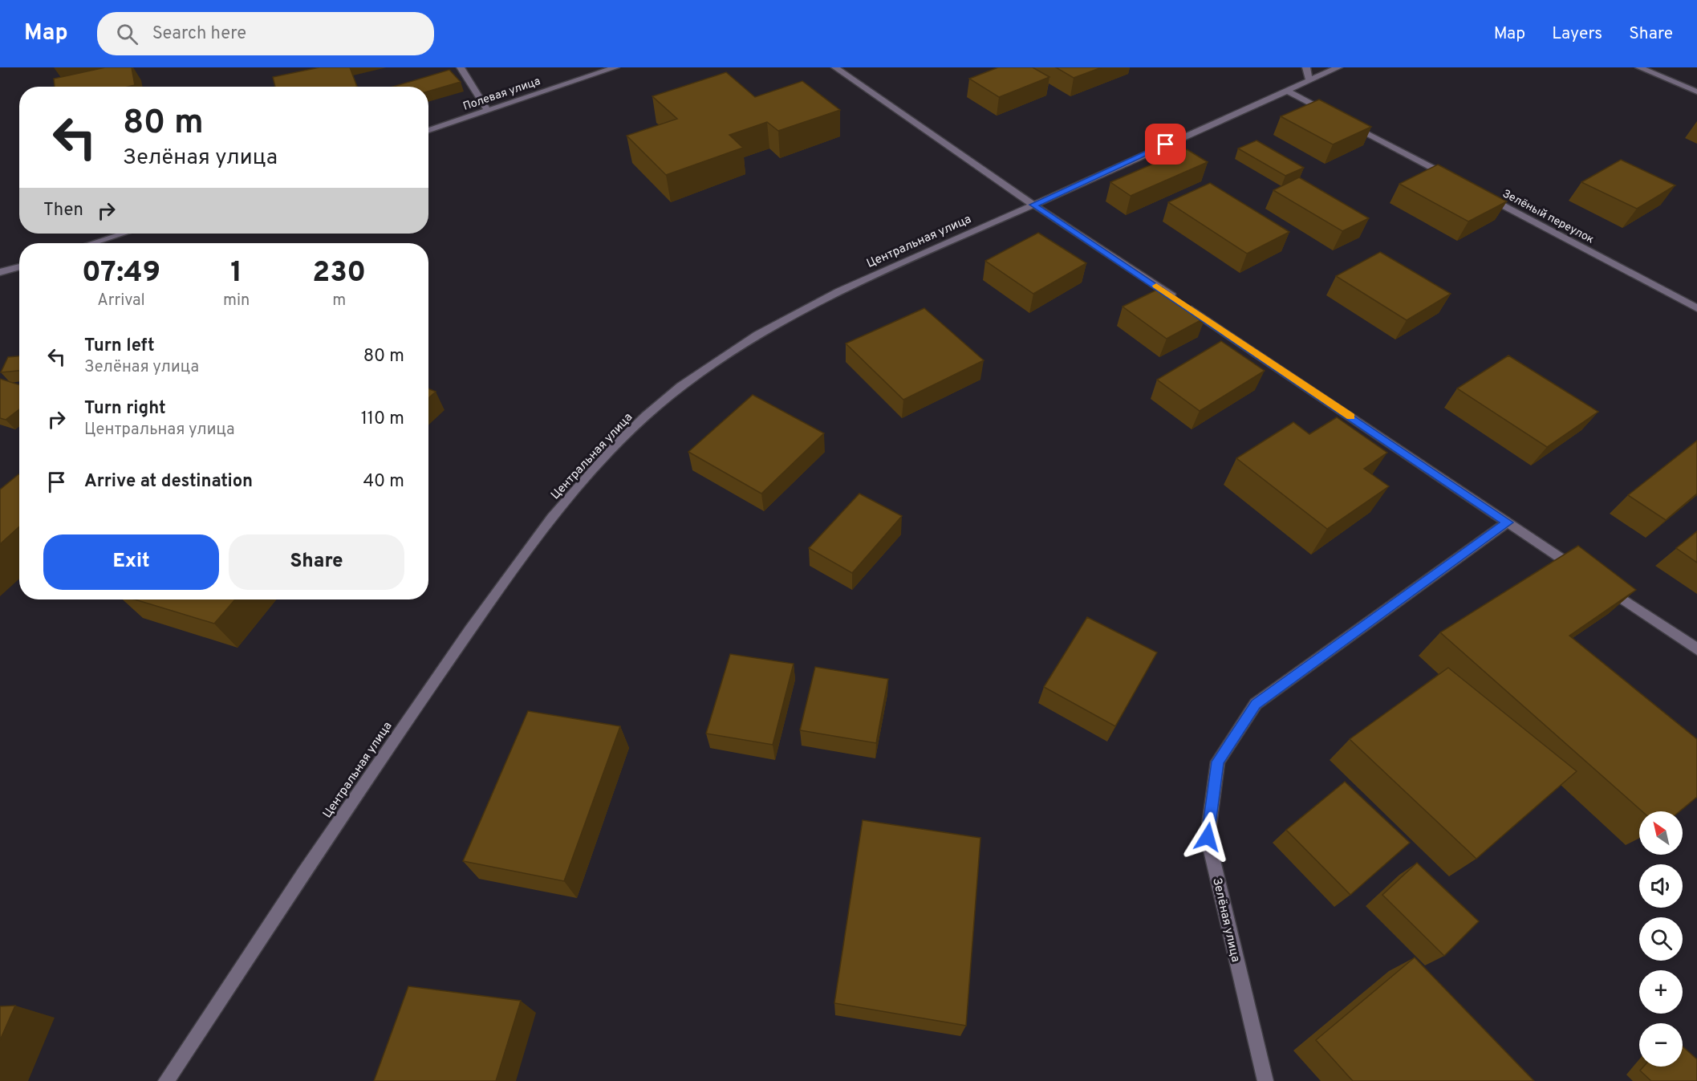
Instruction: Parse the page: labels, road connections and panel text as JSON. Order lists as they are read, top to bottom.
{
  "streets": {
    "street": [
      "Полевая улица",
      "Зелёный переулок",
      "Центральная улица",
      "Зелёная улица"
    ]
  },
  "north": "top left",
  "page": {
    "header": "Map",
    "search": "Search here",
    "nav": ["Map", "Layers", "Share"],
    "turn": ["80 m", "Зелёная улица"],
    "then": "Then",
    "eta": [
      "07:49",
      "Arrival",
      "1",
      "min",
      "230",
      "m"
    ],
    "list": [
      {
        "name": "Turn left",
        "note": "Зелёная улица",
        "value": "80 m"
      },
      {
        "name": "Turn right",
        "note": "Центральная улица",
        "value": "110 m"
      },
      {
        "name": "Arrive at destination",
        "value": "40 m"
      }
    ],
    "buttons": ["Exit", "Share"],
    "map_buttons": ["+", "−"]
  }
}
